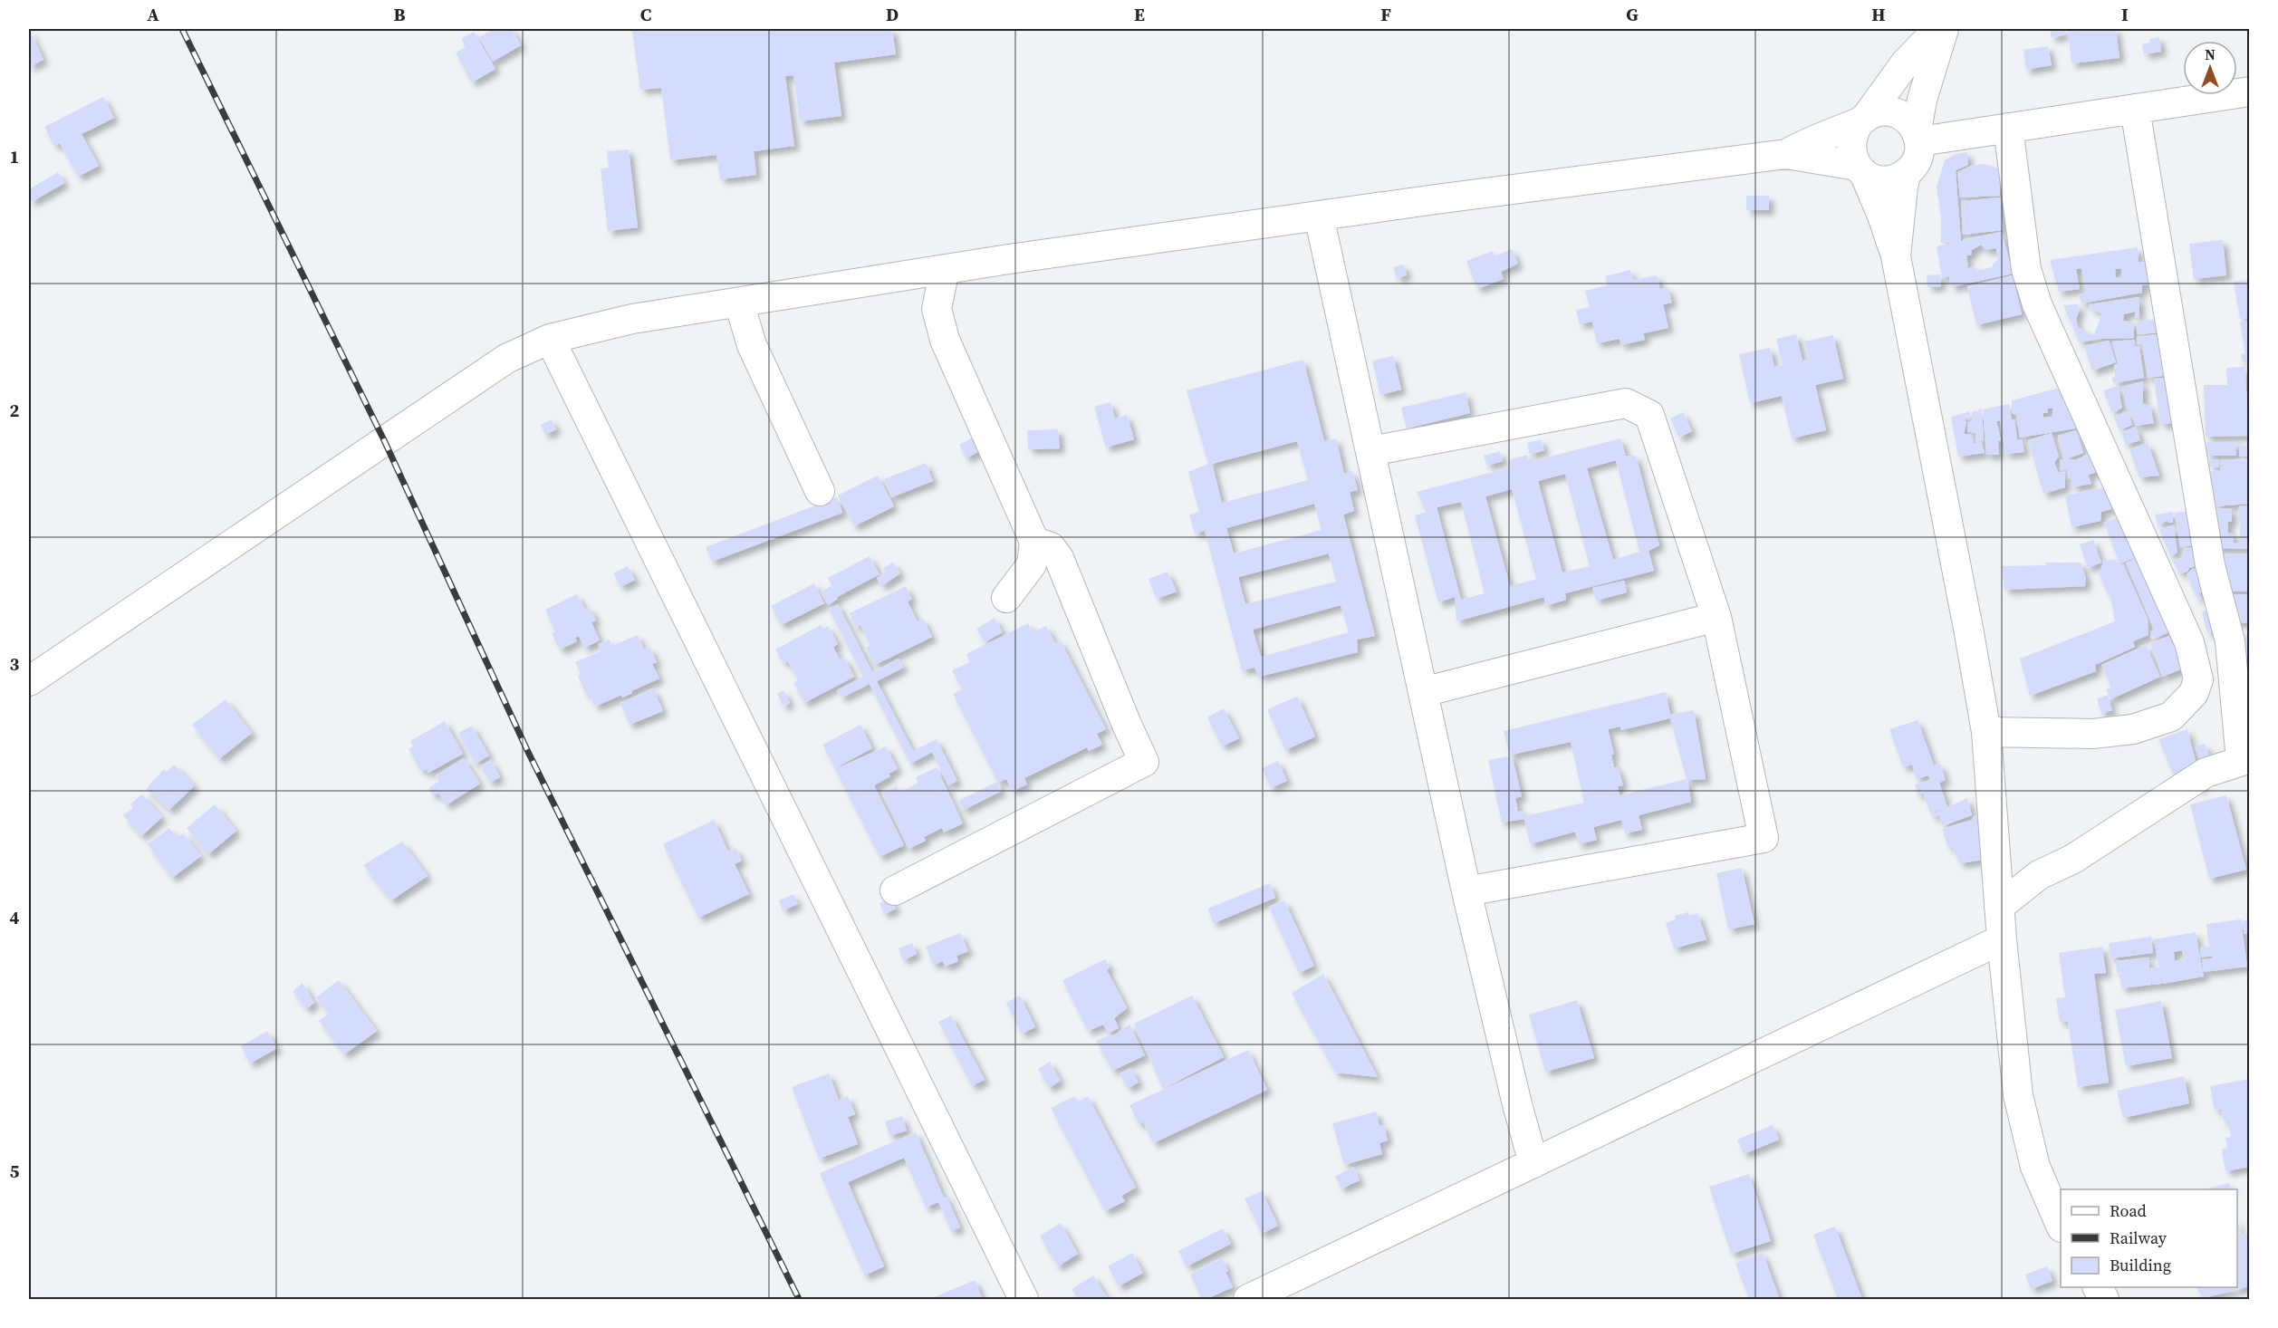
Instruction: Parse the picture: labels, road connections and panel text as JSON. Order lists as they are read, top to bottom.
{
  "legend": ["Road", "Railway", "Building"],
  "north": "top",
  "grid": {
    "columns": [
      "A",
      "B",
      "C",
      "D",
      "E",
      "F",
      "G",
      "H",
      "I"
    ],
    "rows": [
      "1",
      "2",
      "3",
      "4",
      "5"
    ]
  }
}
